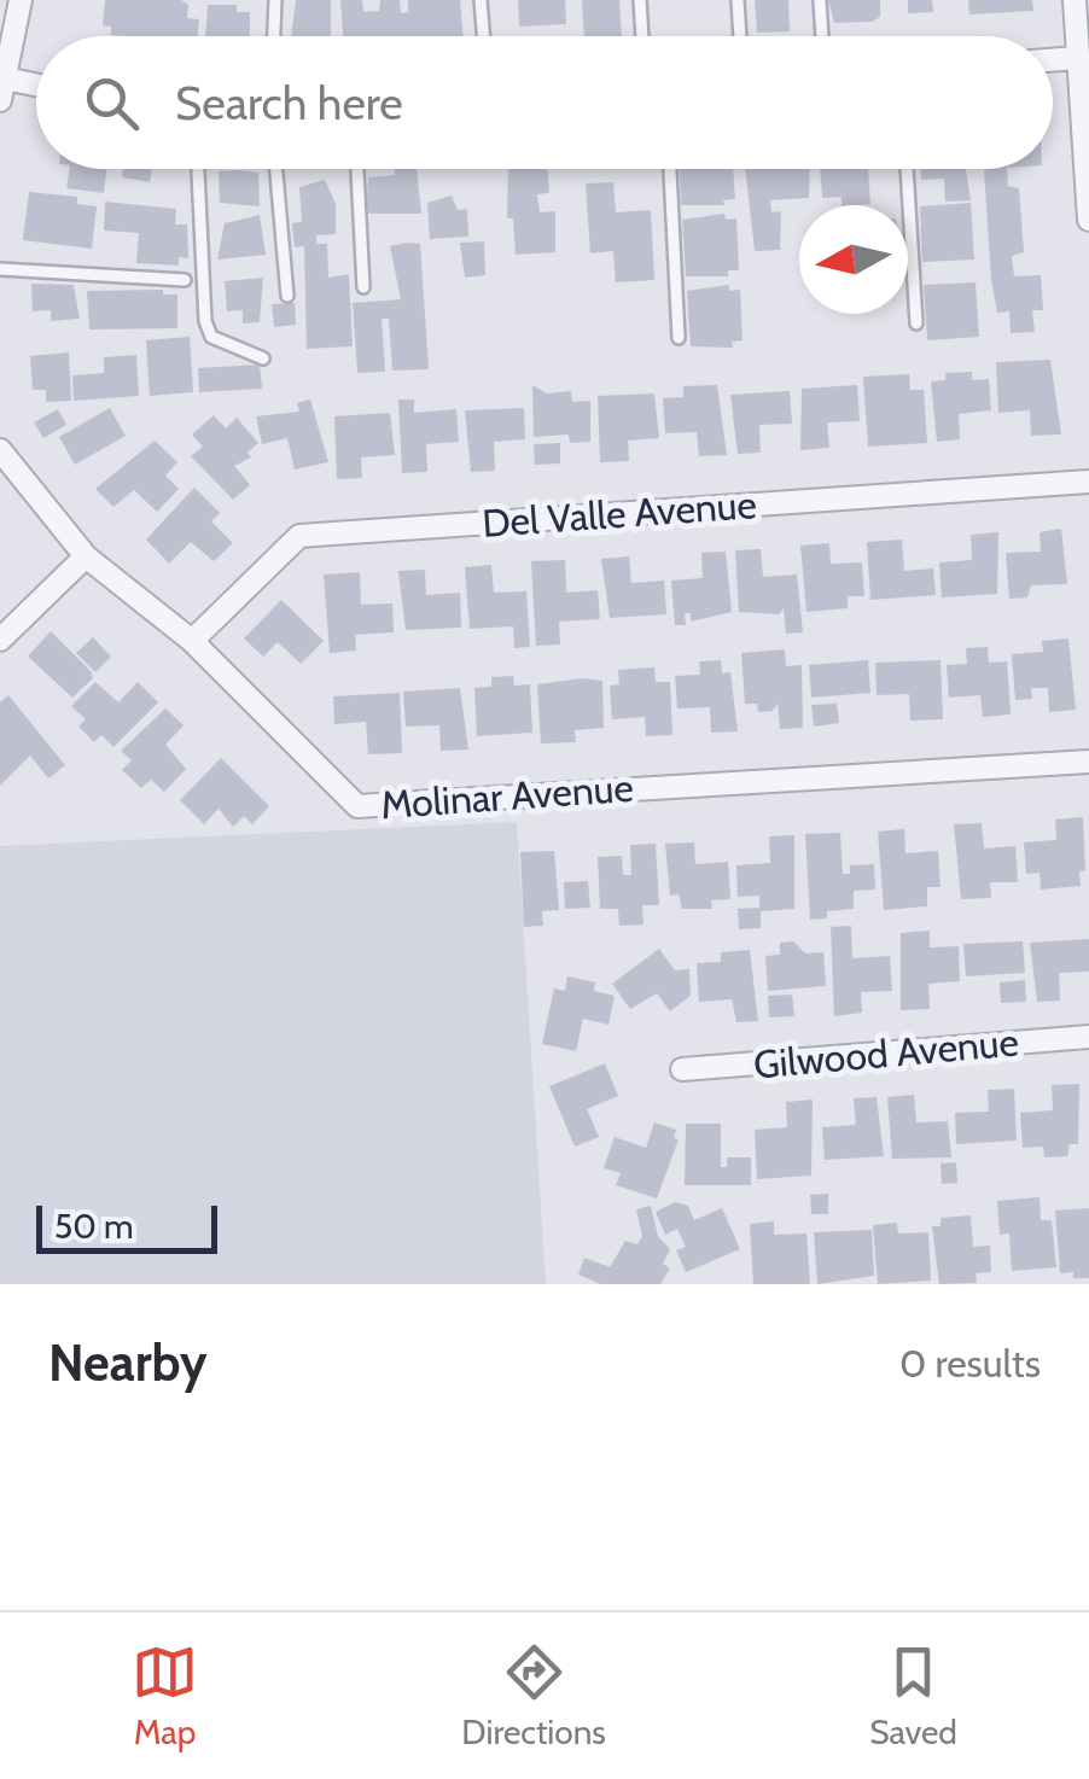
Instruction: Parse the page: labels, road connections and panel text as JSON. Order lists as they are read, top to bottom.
{
  "streets": {
    "street": ["Del Valle Avenue", "Molinar Avenue", "Gilwood Avenue"]
  },
  "crossings": [
    ["Del Valle Avenue", "Molinar Avenue"]
  ],
  "scale_bar": "50 m",
  "north": "left",
  "page": {
    "search": "Search here",
    "scale": "50 m",
    "heading": ["Nearby", "0 results"],
    "nav": ["Map", "Directions", "Saved"]
  }
}
